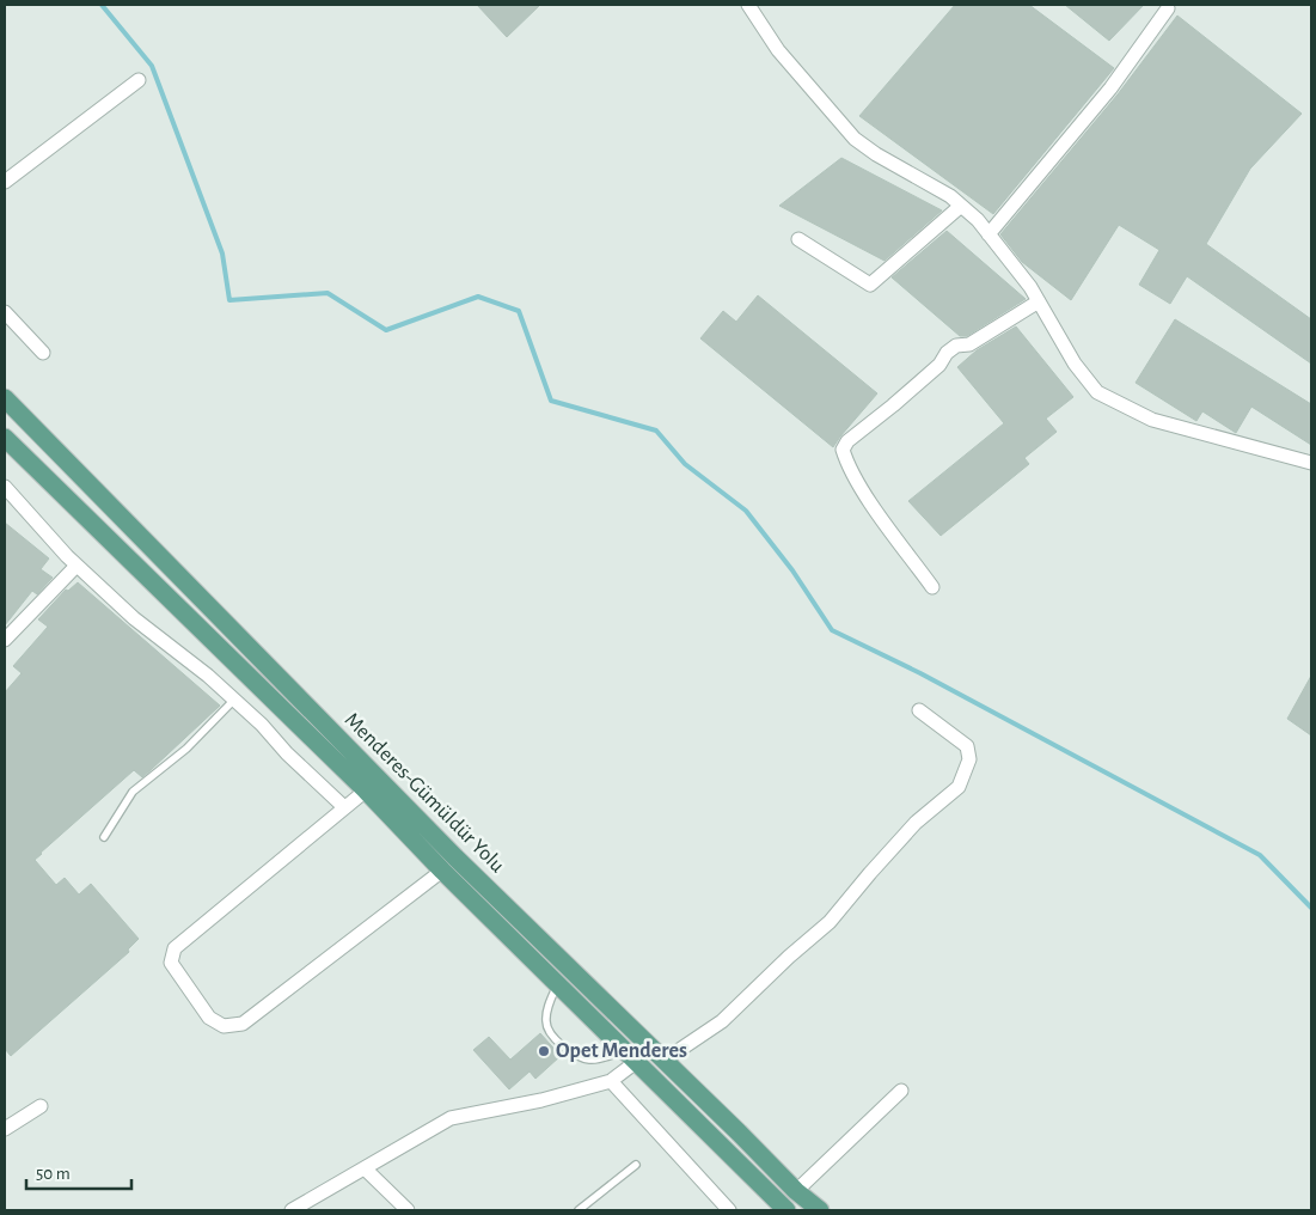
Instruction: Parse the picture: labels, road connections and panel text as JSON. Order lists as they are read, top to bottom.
{
  "streets": {
    "main road": ["Menderes-Gümüldür Yolu"]
  },
  "places": ["Opet Menderes"],
  "scale_bar": "50 m"
}
